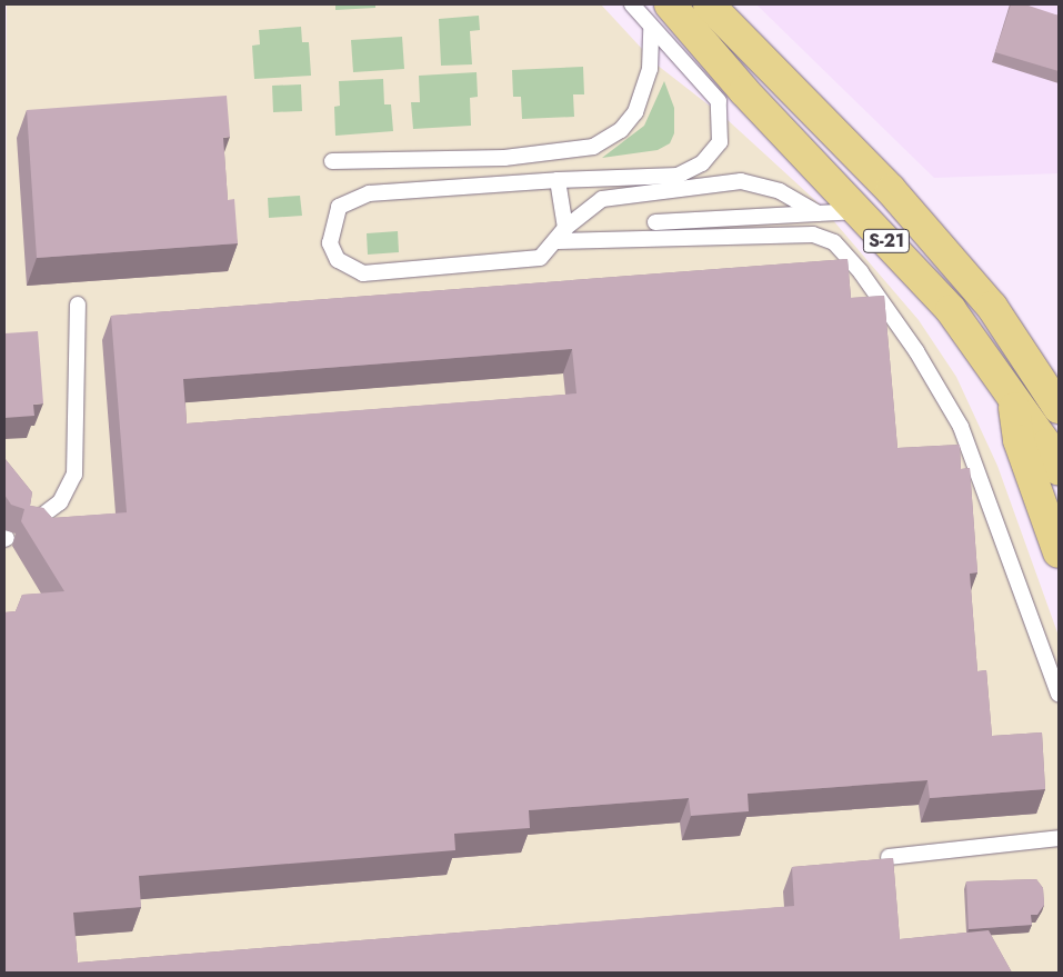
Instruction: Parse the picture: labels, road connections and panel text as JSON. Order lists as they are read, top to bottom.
{
  "streets": {
    "main road": ["S-21"]
  }
}
